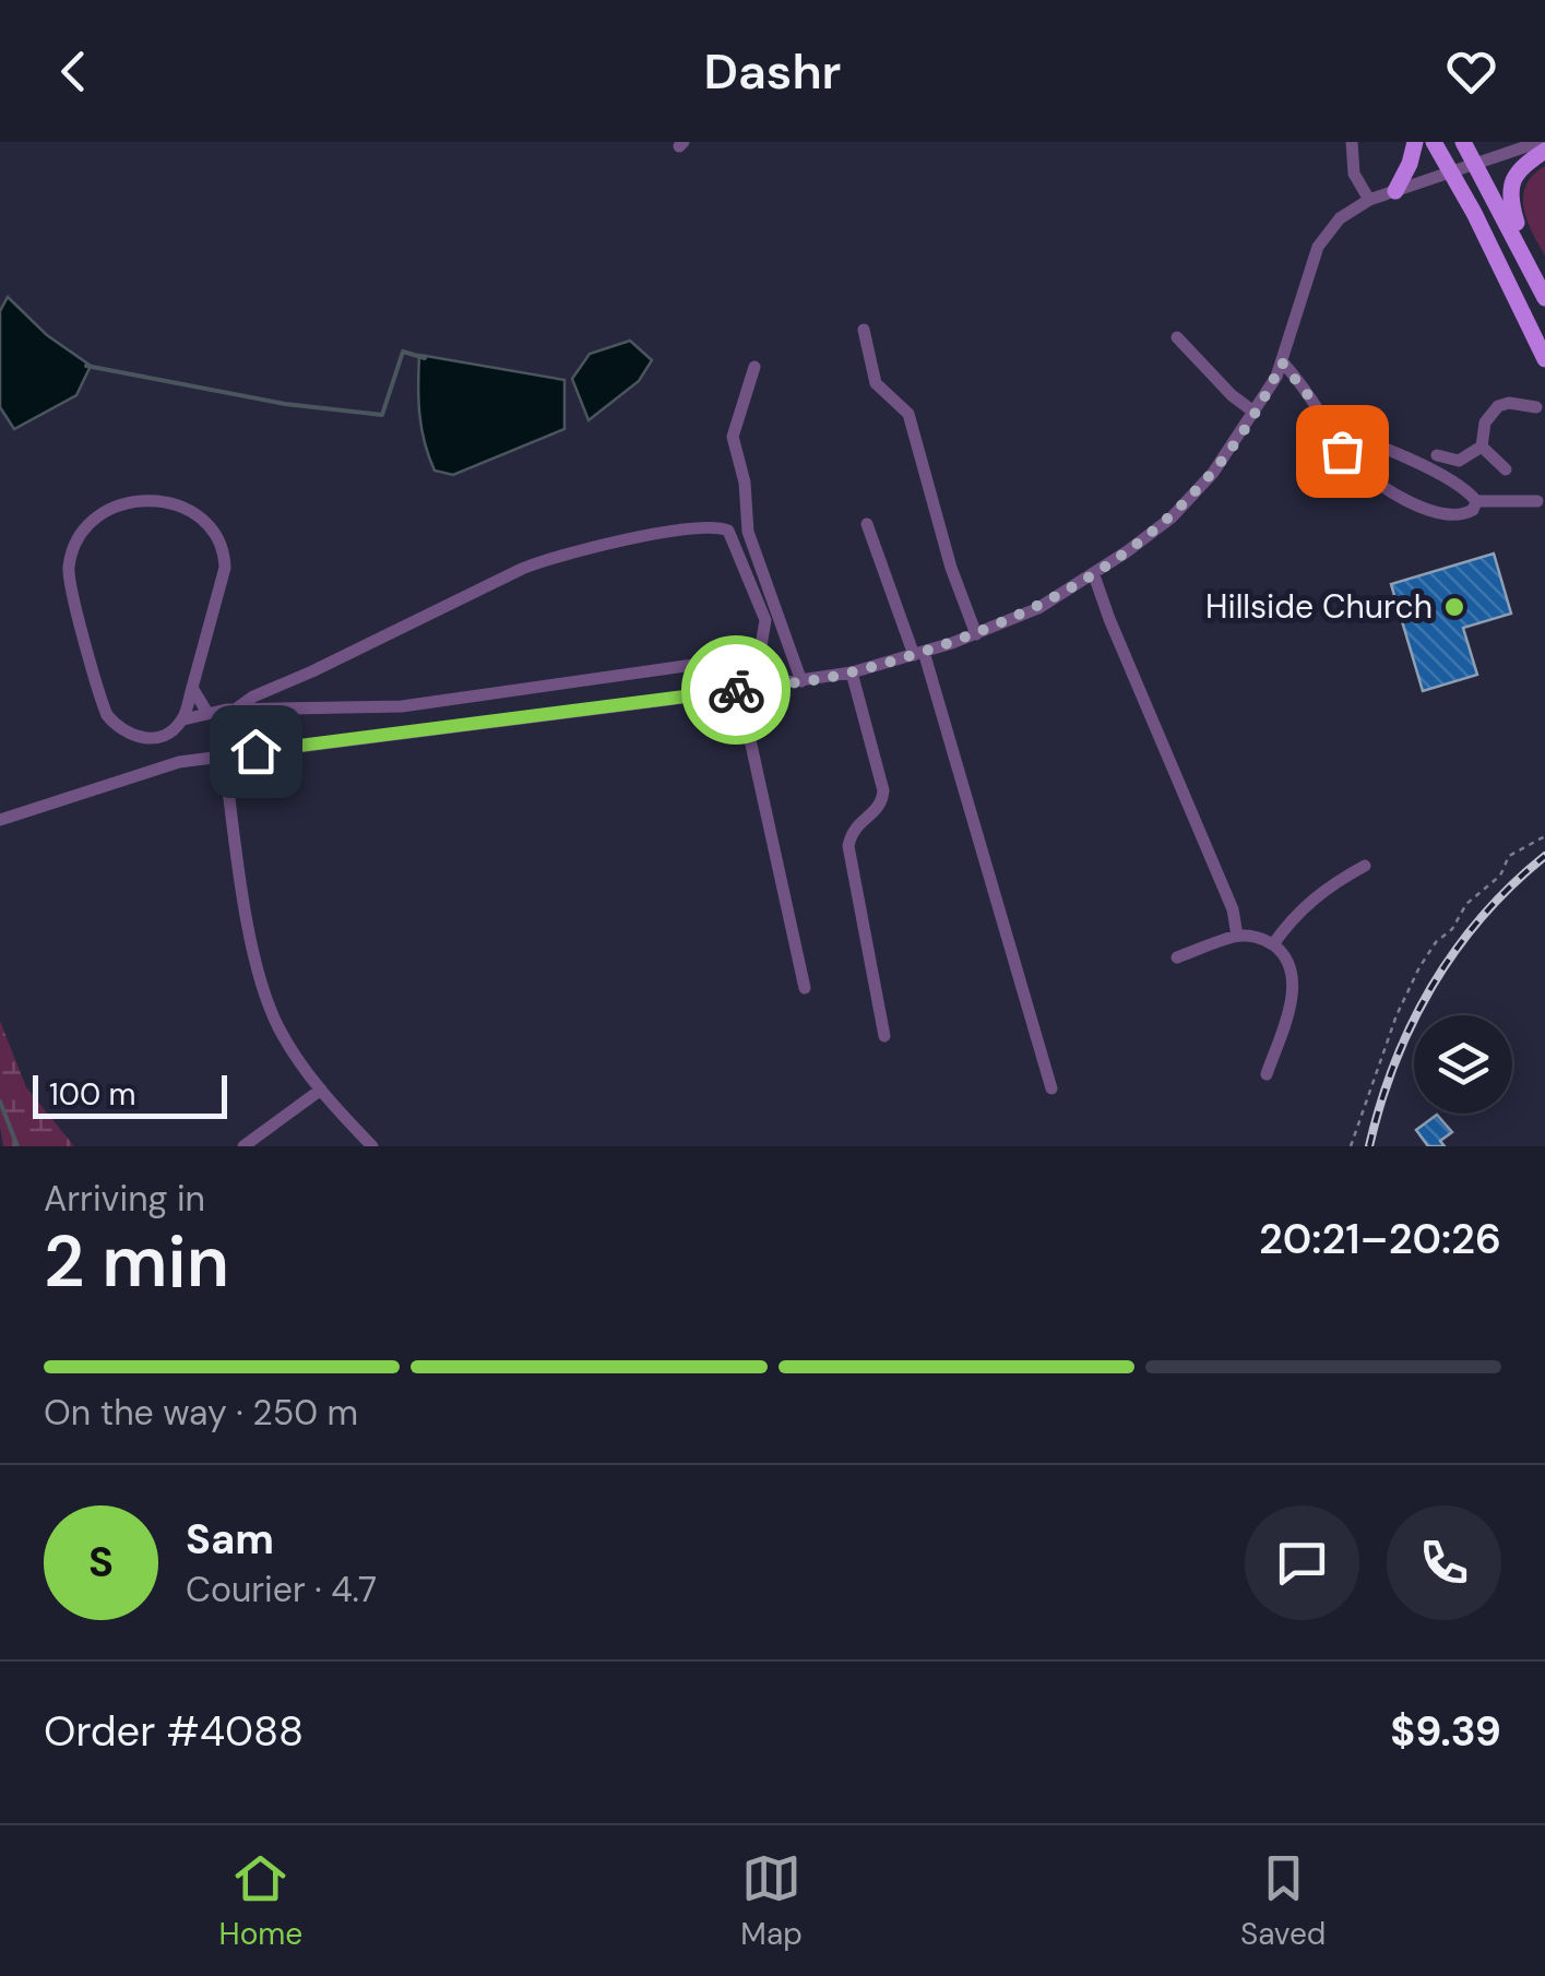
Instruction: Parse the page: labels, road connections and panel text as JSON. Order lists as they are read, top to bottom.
{
  "places": ["Hillside Church"],
  "scale_bar": "100 m",
  "page": {
    "header": "Dashr",
    "scale": "100 m",
    "heading": ["2 min", "Arriving in", "20:21–20:26"],
    "panel": [
      "Sam",
      "Courier · 4.7",
      "Order #4088",
      "$9.39"
    ],
    "bar": "On the way · 250 m",
    "round": "S",
    "tabs": ["Home", "Map", "Saved"]
  }
}
